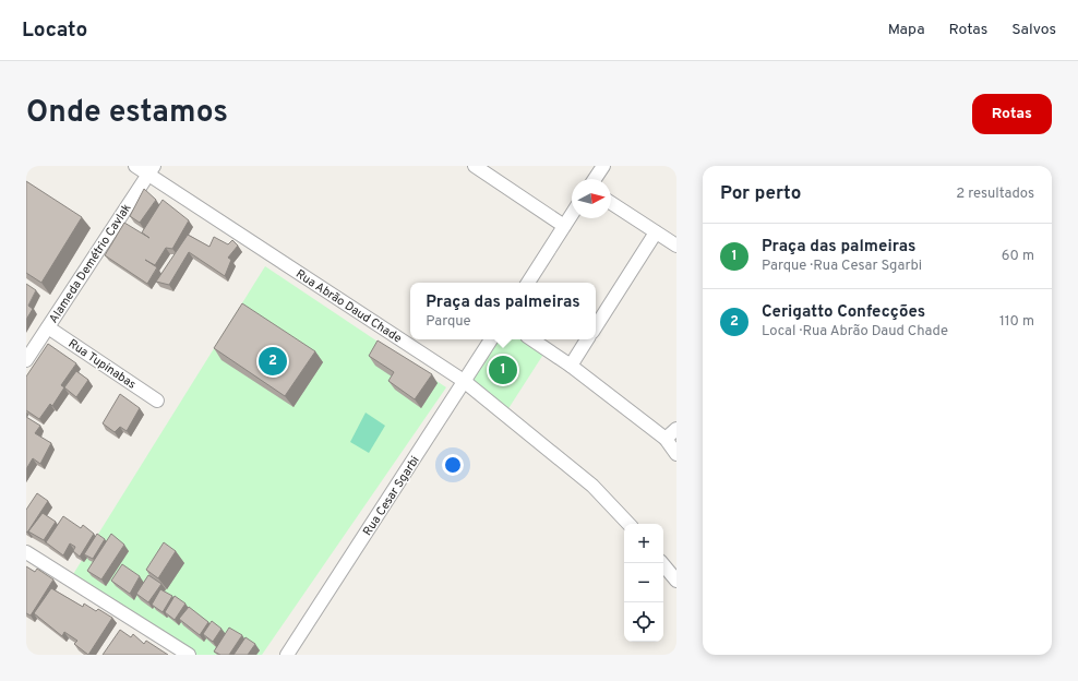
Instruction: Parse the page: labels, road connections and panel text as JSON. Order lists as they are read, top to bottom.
{
  "streets": {
    "street": [
      "Alameda Demétrio Cavlak",
      "Rua Abrão Daud Chade",
      "Rua Tupinabas",
      "Rua Cesar Sgarbi"
    ]
  },
  "crossings": [
    ["Alameda Demétrio Cavlak", "Rua Abrão Daud Chade"],
    ["Alameda Demétrio Cavlak", "Rua Tupinabas"],
    ["Rua Abrão Daud Chade", "Rua Cesar Sgarbi"]
  ],
  "north": "right",
  "page": {
    "header": "Locato",
    "nav": ["Mapa", "Rotas", "Salvos"],
    "title": "Onde estamos",
    "buttons": "Rotas",
    "heading": ["Por perto", "2 resultados"],
    "list": [
      {
        "mark": "1",
        "name": "Praça das palmeiras",
        "note": "Parque · Rua Cesar Sgarbi",
        "value": "60 m"
      },
      {
        "mark": "2",
        "name": "Cerigatto Confecções",
        "note": "Local · Rua Abrão Daud Chade",
        "value": "110 m"
      }
    ],
    "popup": ["Praça das palmeiras", "Parque"],
    "pins": ["2", "1"],
    "map_buttons": ["+", "−"]
  }
}
